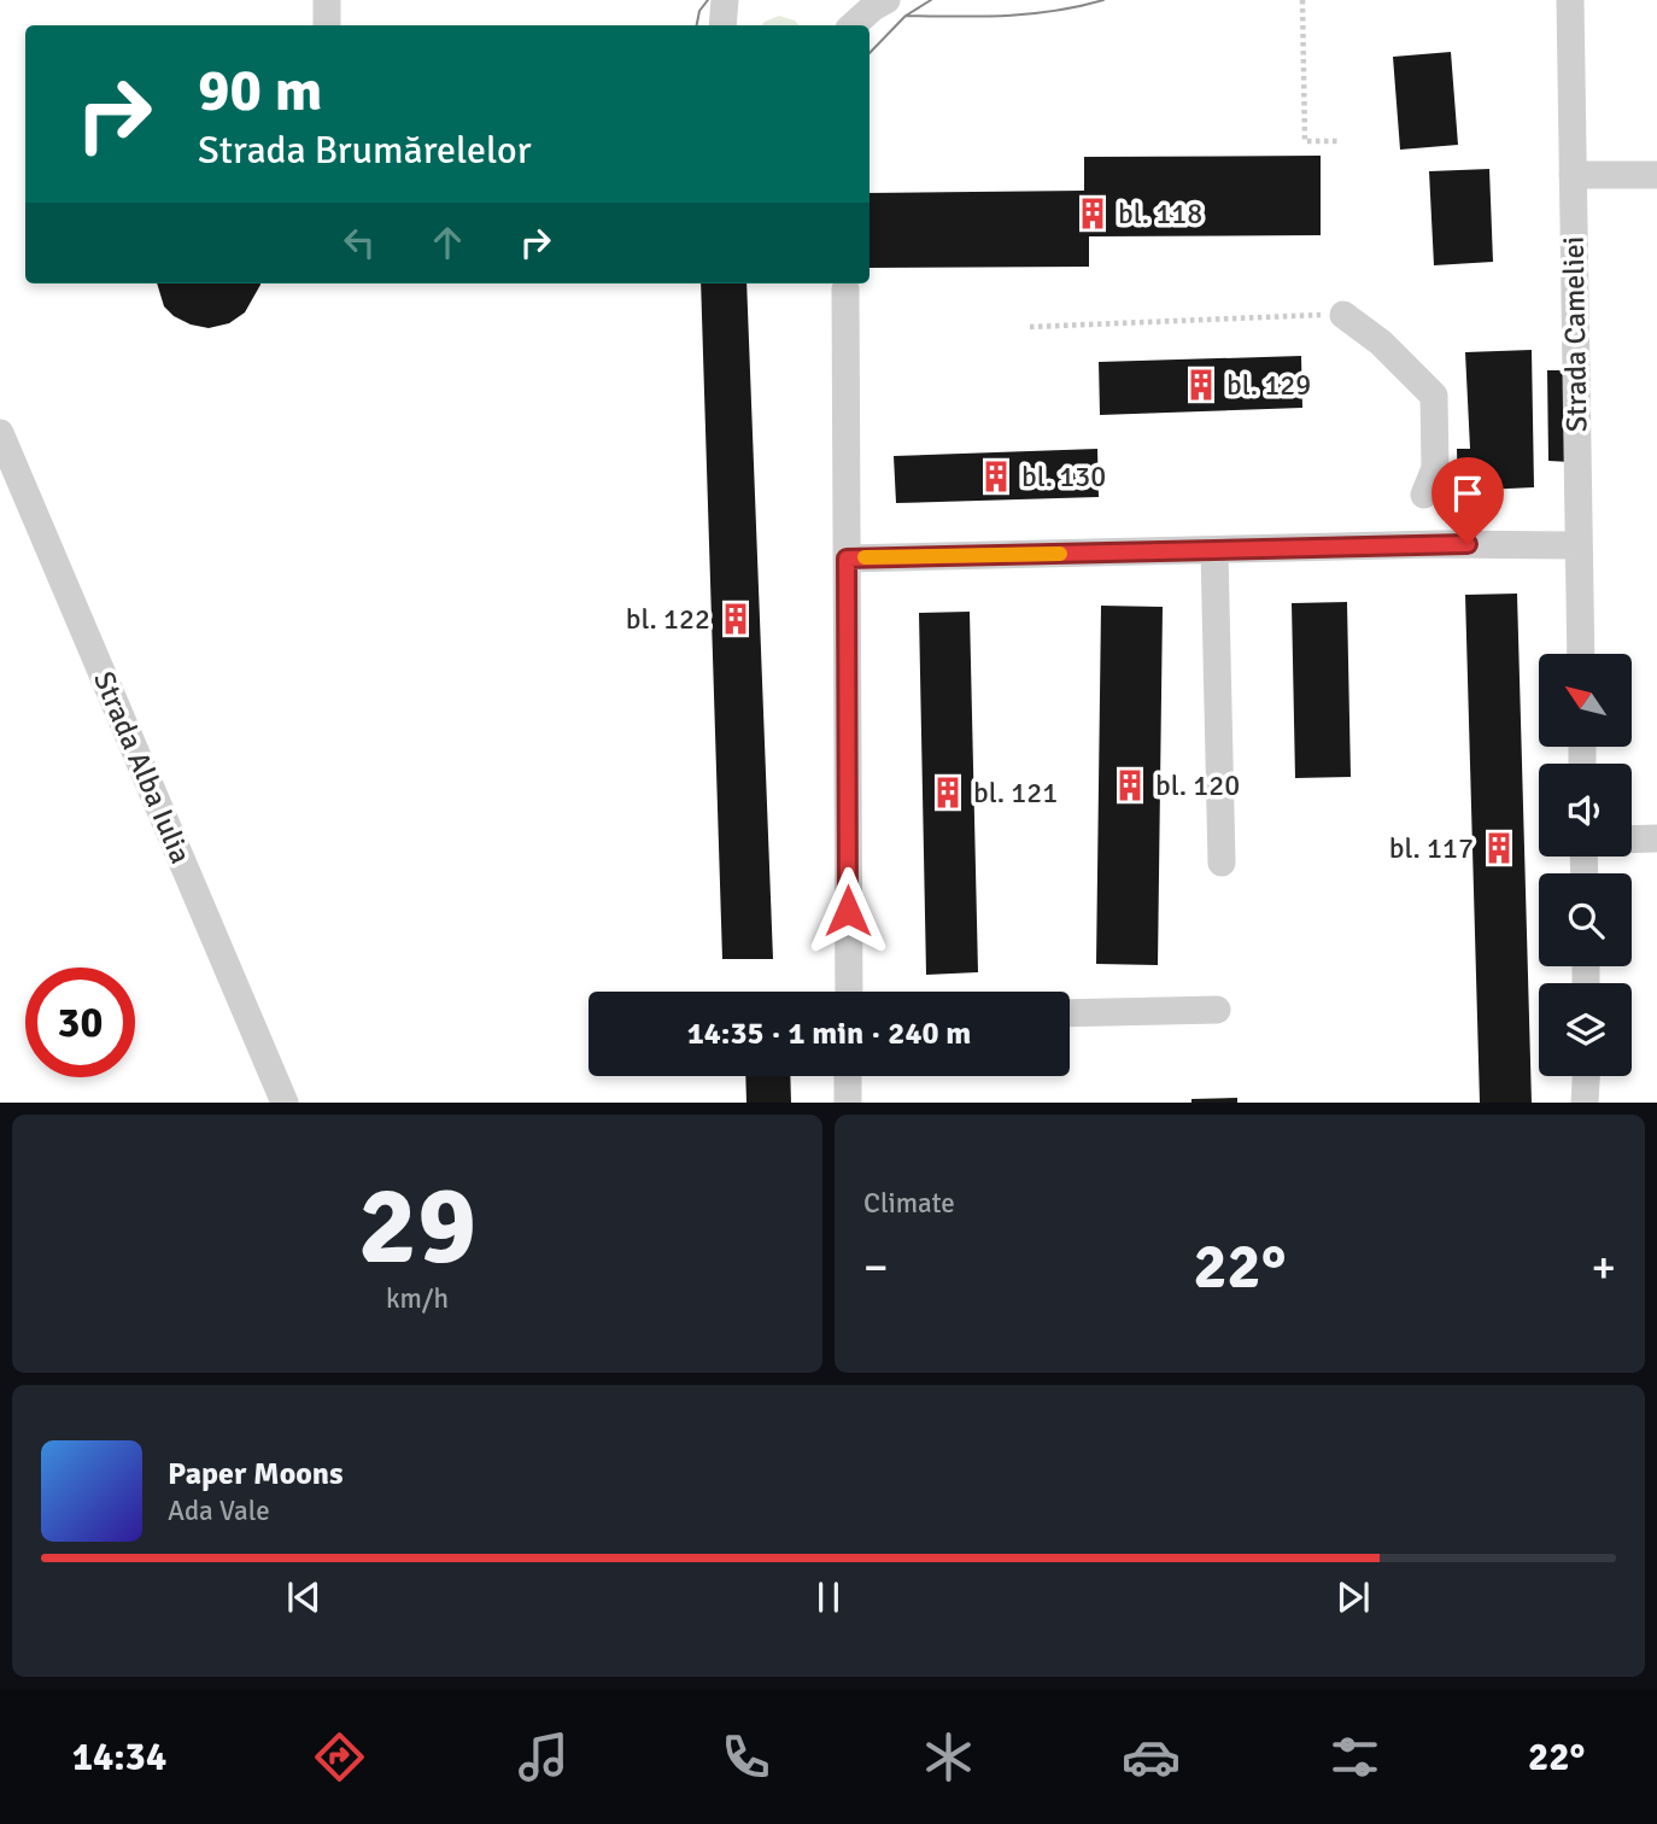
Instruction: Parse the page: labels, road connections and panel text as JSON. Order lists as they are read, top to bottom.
{
  "streets": {
    "street": ["Strada Cameliei", "Strada Alba Iulia"]
  },
  "places": {
    "building": [
      "bl. 118",
      "bl. 129",
      "bl. 130",
      "bl. 122",
      "bl. 120",
      "bl. 121",
      "bl. 117"
    ]
  },
  "north": "top left",
  "page": {
    "turn": ["90 m", "Strada Brumărelelor"],
    "limit": "30",
    "trip": "14:35 · 1 min · 240 m",
    "tile": [
      ["29", "km/h"],
      "Climate"
    ],
    "heat": ["−", "22°", "+"],
    "song": ["Paper Moons", "Ada Vale"],
    "tabs": ["14:34", "22°"]
  }
}
